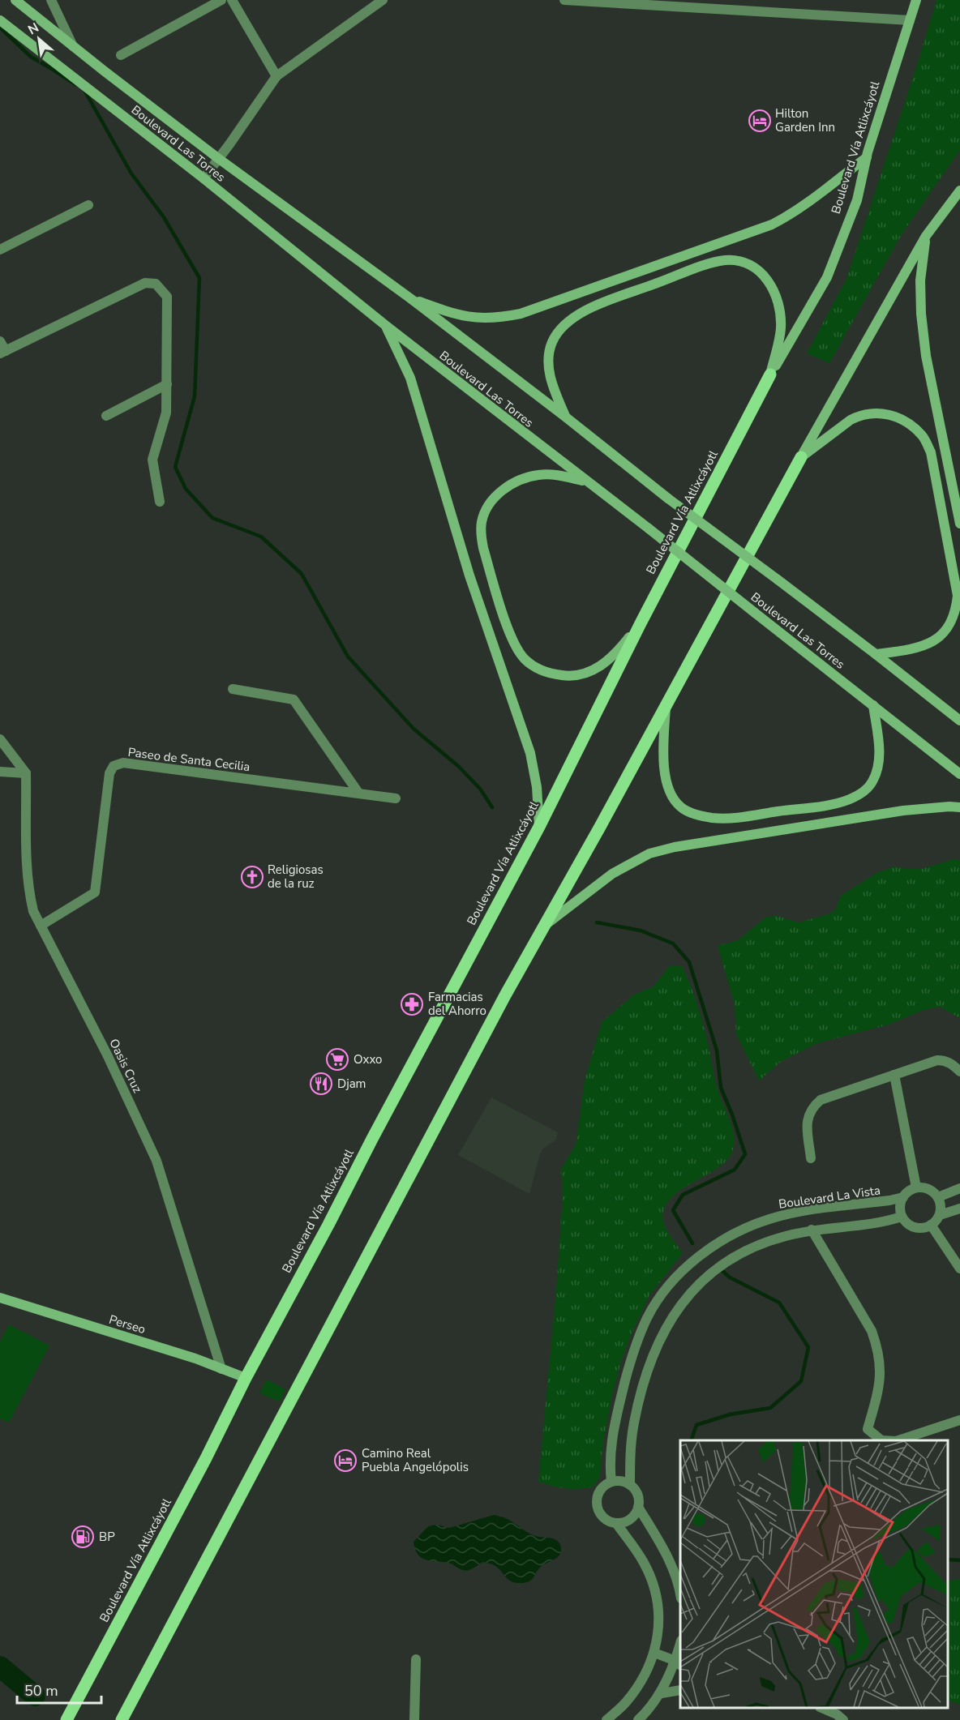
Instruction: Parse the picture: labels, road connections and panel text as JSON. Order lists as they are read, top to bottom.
{
  "streets": {
    "main road": ["Boulevard Las Torres", "Boulevard Vía Atlixcáyotl", "Perseo"],
    "street": ["Paseo de Santa Cecilia", "Oasis Cruz", "Boulevard La Vista"]
  },
  "crossings": [
    ["Boulevard Vía Atlixcáyotl", "Perseo"],
    ["Paseo de Santa Cecilia", "Oasis Cruz"],
    ["Oasis Cruz", "Perseo"]
  ],
  "places": {
    "hotel": ["Hilton Garden Inn", "Camino Real Puebla Angelópolis"],
    "church": ["Religiosas de la ruz"],
    "pharmacy": ["Farmacias del Ahorro"],
    "supermarket": ["Oxxo"],
    "restaurant": ["Djam"],
    "fuel station": ["BP"]
  },
  "scale_bar": "50 m",
  "north": "top left"
}
